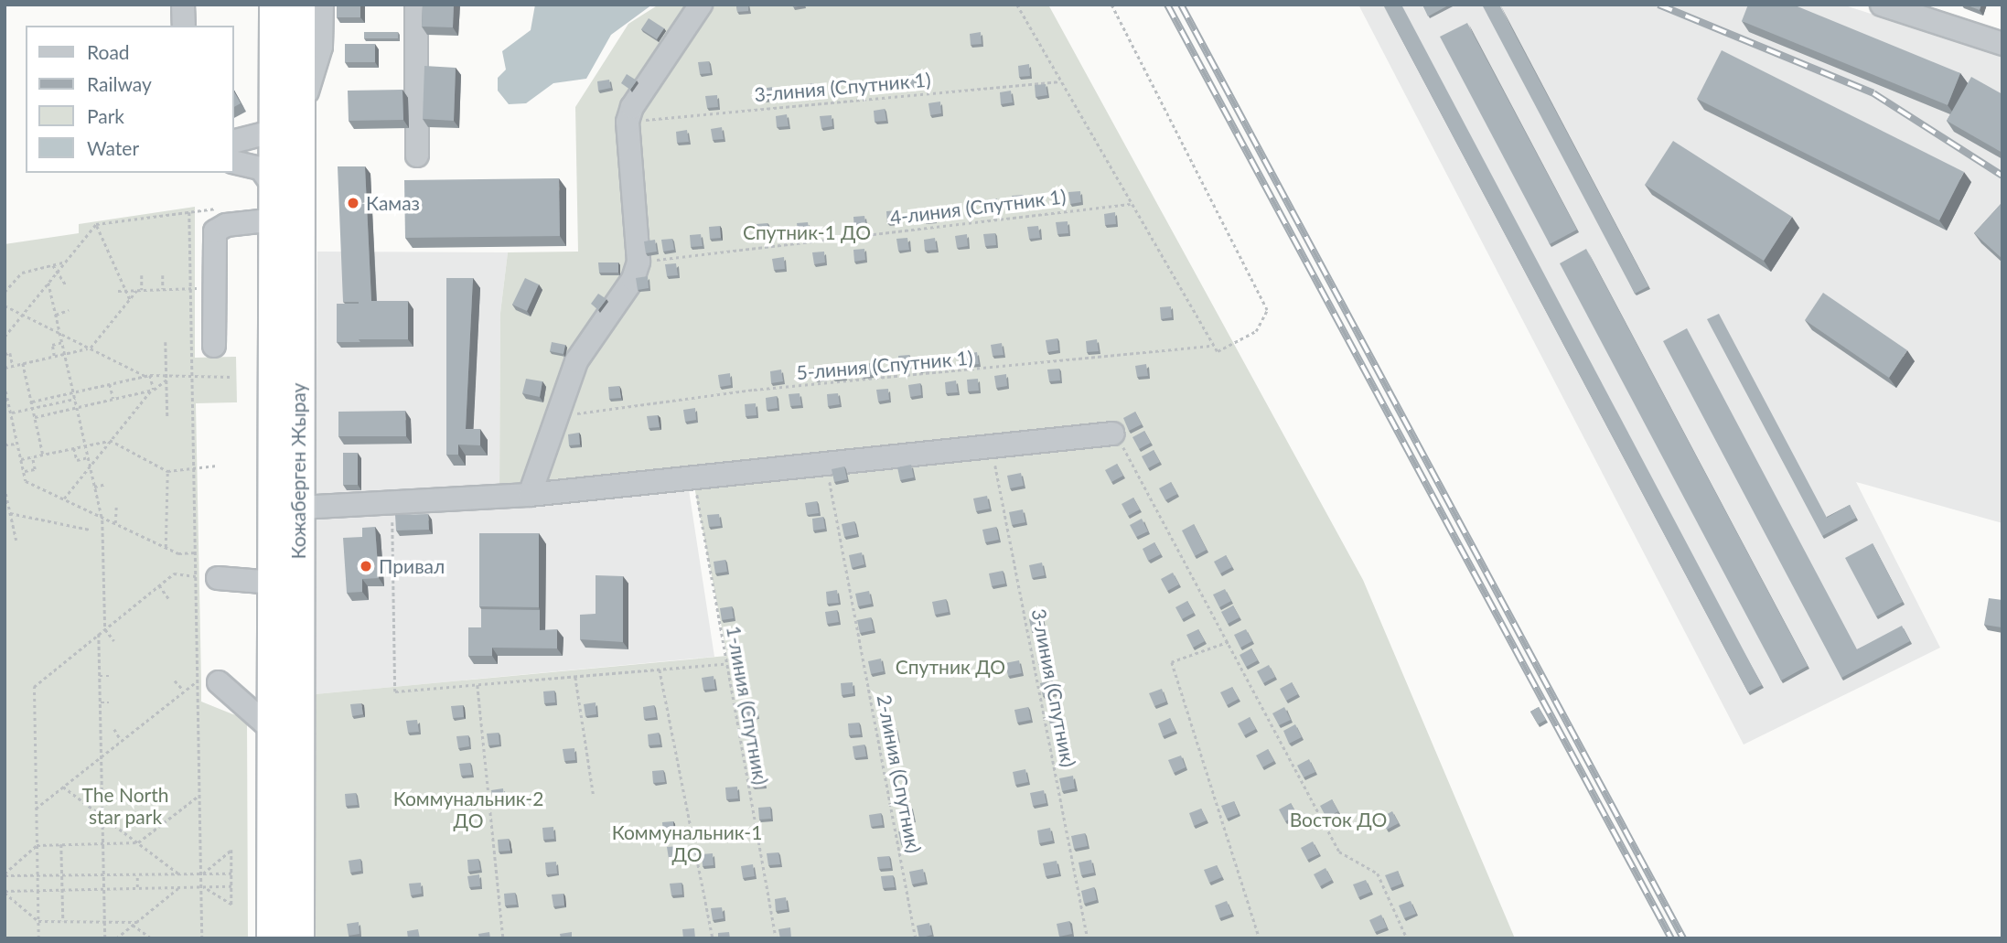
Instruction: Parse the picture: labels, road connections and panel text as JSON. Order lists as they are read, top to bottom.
{
  "streets": {
    "highway": ["Кожаберген Жырау"],
    "path": [
      "3-линия (Спутник 1)",
      "4-линия (Спутник 1)",
      "5-линия (Спутник 1)",
      "3-линия (Спутник)",
      "1-линия (Спутник)",
      "2-линия (Спутник)"
    ]
  },
  "parks": [
    "Спутник-1 ДО",
    "Спутник ДО",
    "The North star park",
    "Коммунальник-2 ДО",
    "Восток ДО",
    "Коммунальник-1 ДО"
  ],
  "places": ["Камаз", "Привал"],
  "legend": [
    "Road",
    "Railway",
    "Park",
    "Water"
  ]
}
